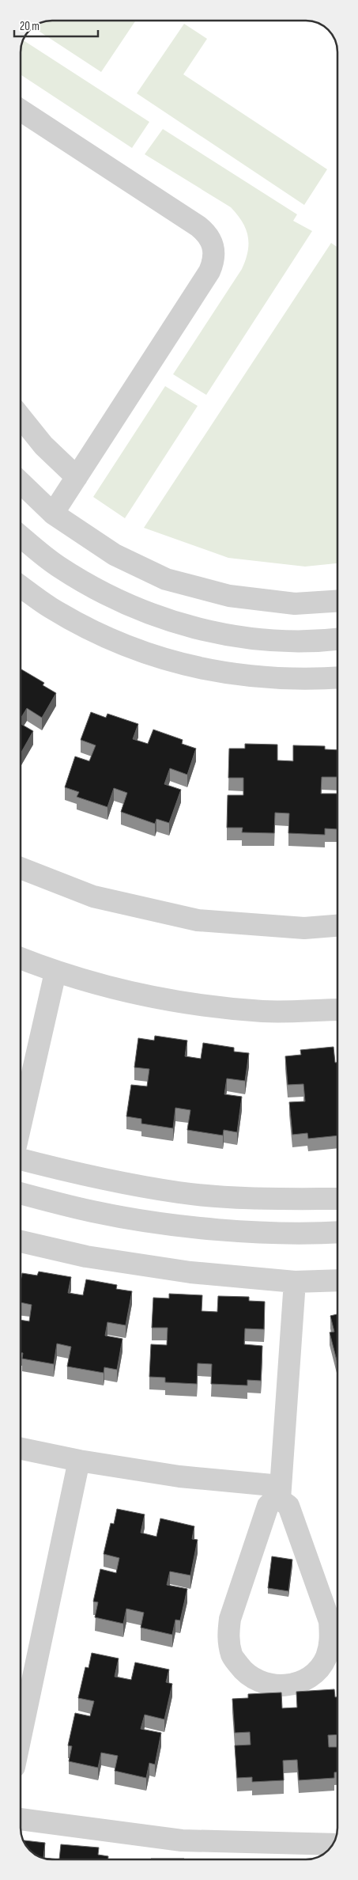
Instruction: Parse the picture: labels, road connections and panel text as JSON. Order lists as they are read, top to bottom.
{
  "scale_bar": "20 m"
}
